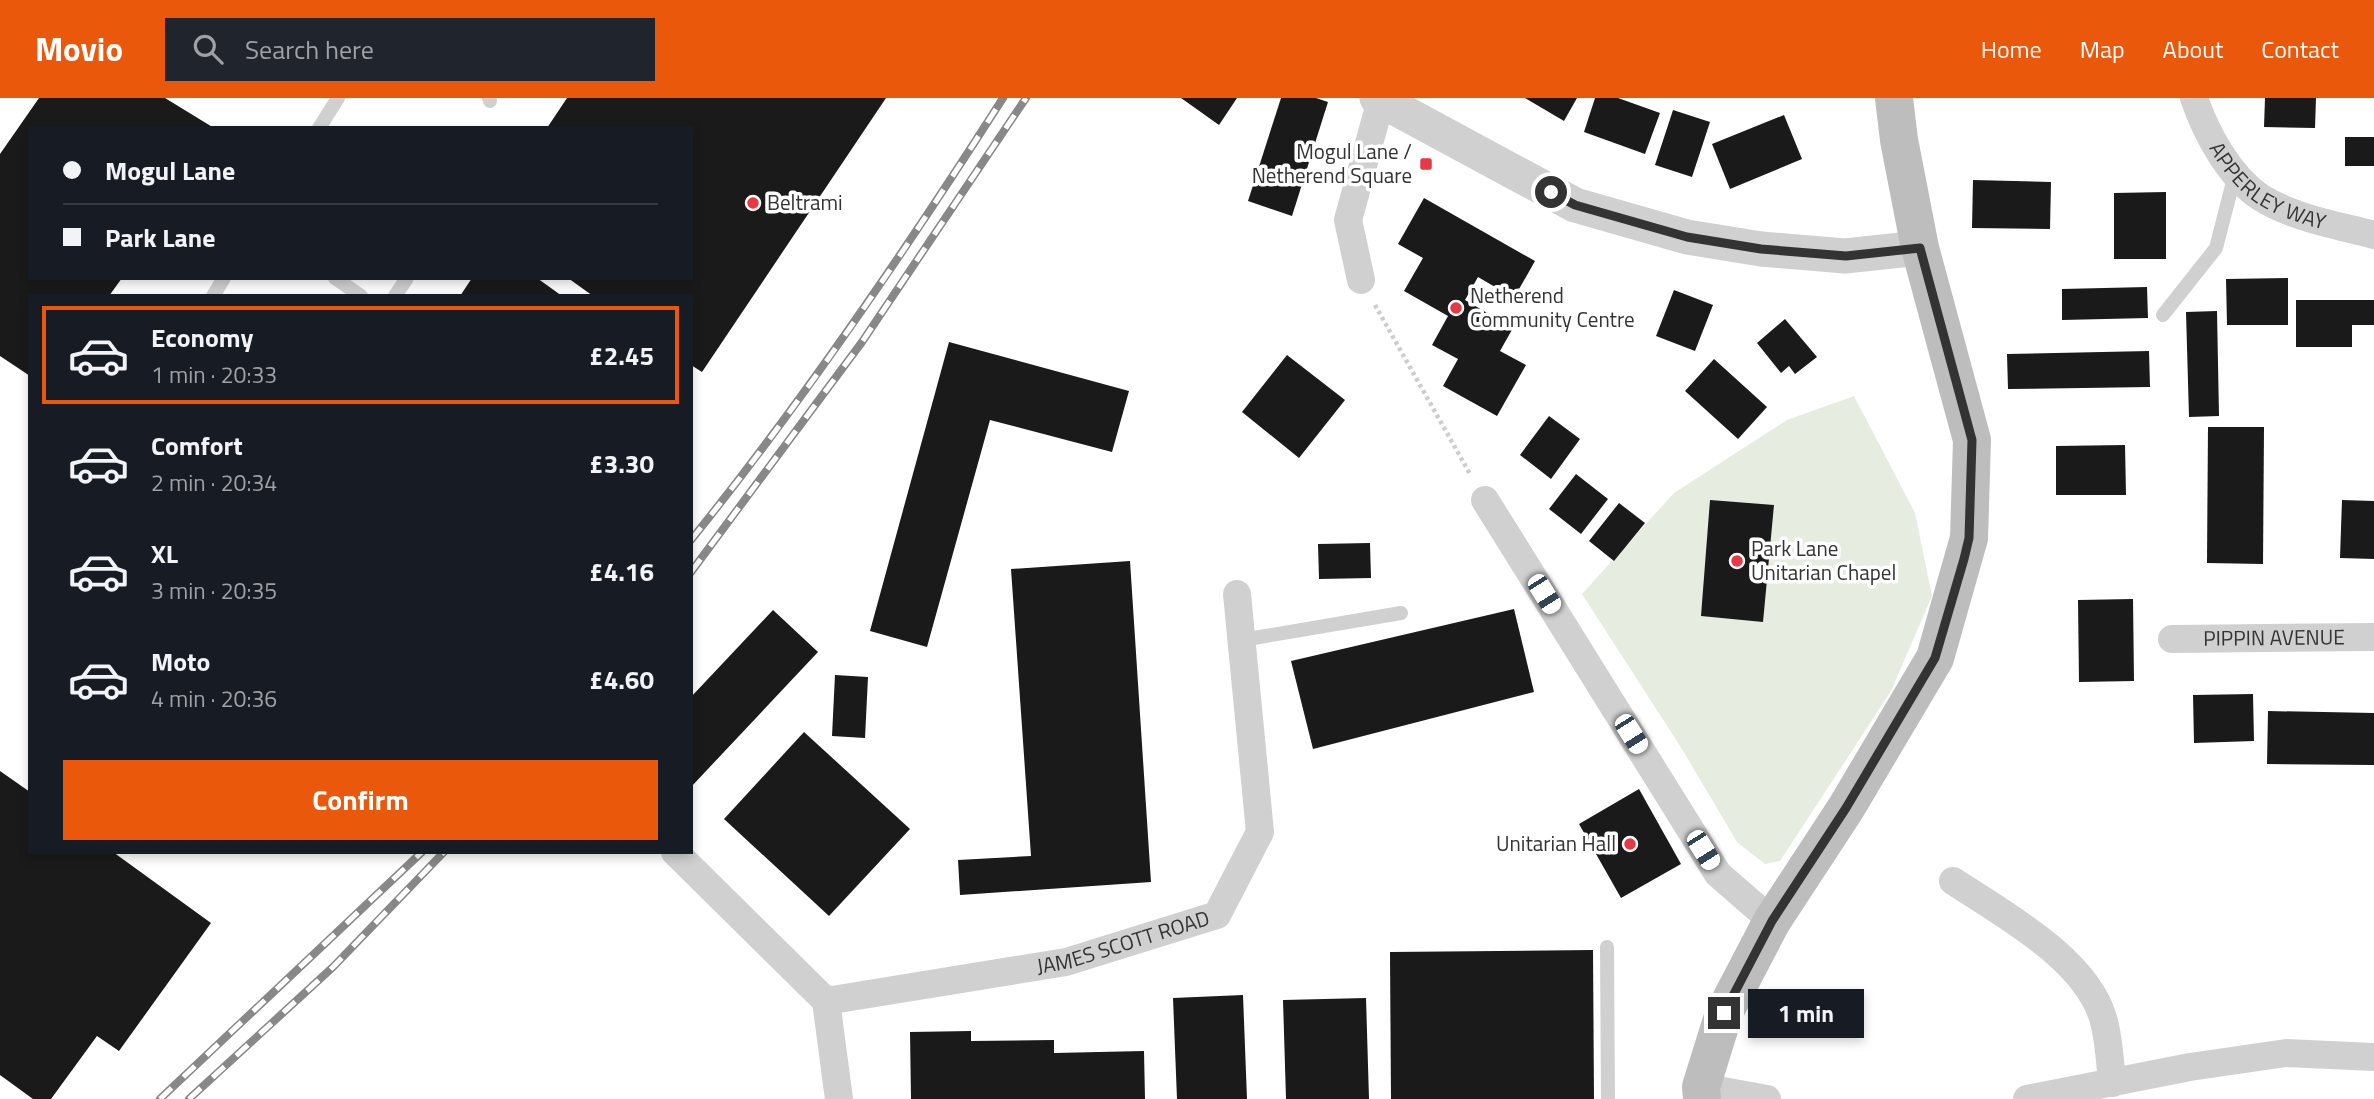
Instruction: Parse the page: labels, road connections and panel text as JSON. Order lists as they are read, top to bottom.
{
  "streets": {
    "street": ["APPERLEY WAY", "PIPPIN AVENUE", "JAMES SCOTT ROAD"]
  },
  "places": {
    "transit": ["Mogul Lane / Netherend Square"],
    "other": [
      "Beltrami",
      "Netherend Community Centre",
      "Park Lane Unitarian Chapel",
      "Unitarian Hall"
    ]
  },
  "page": {
    "header": "Movio",
    "search": "Search here",
    "nav": [
      "Home",
      "Map",
      "About",
      "Contact"
    ],
    "banner": ["Mogul Lane", "Park Lane"],
    "list": [
      {
        "name": "Economy",
        "note": "1 min · 20:33",
        "value": "£2.45"
      },
      {
        "name": "Comfort",
        "note": "2 min · 20:34",
        "value": "£3.30"
      },
      {
        "name": "XL",
        "note": "3 min · 20:35",
        "value": "£4.16"
      },
      {
        "name": "Moto",
        "note": "4 min · 20:36",
        "value": "£4.60"
      }
    ],
    "buttons": "Confirm",
    "bubble": "1 min"
  }
}
